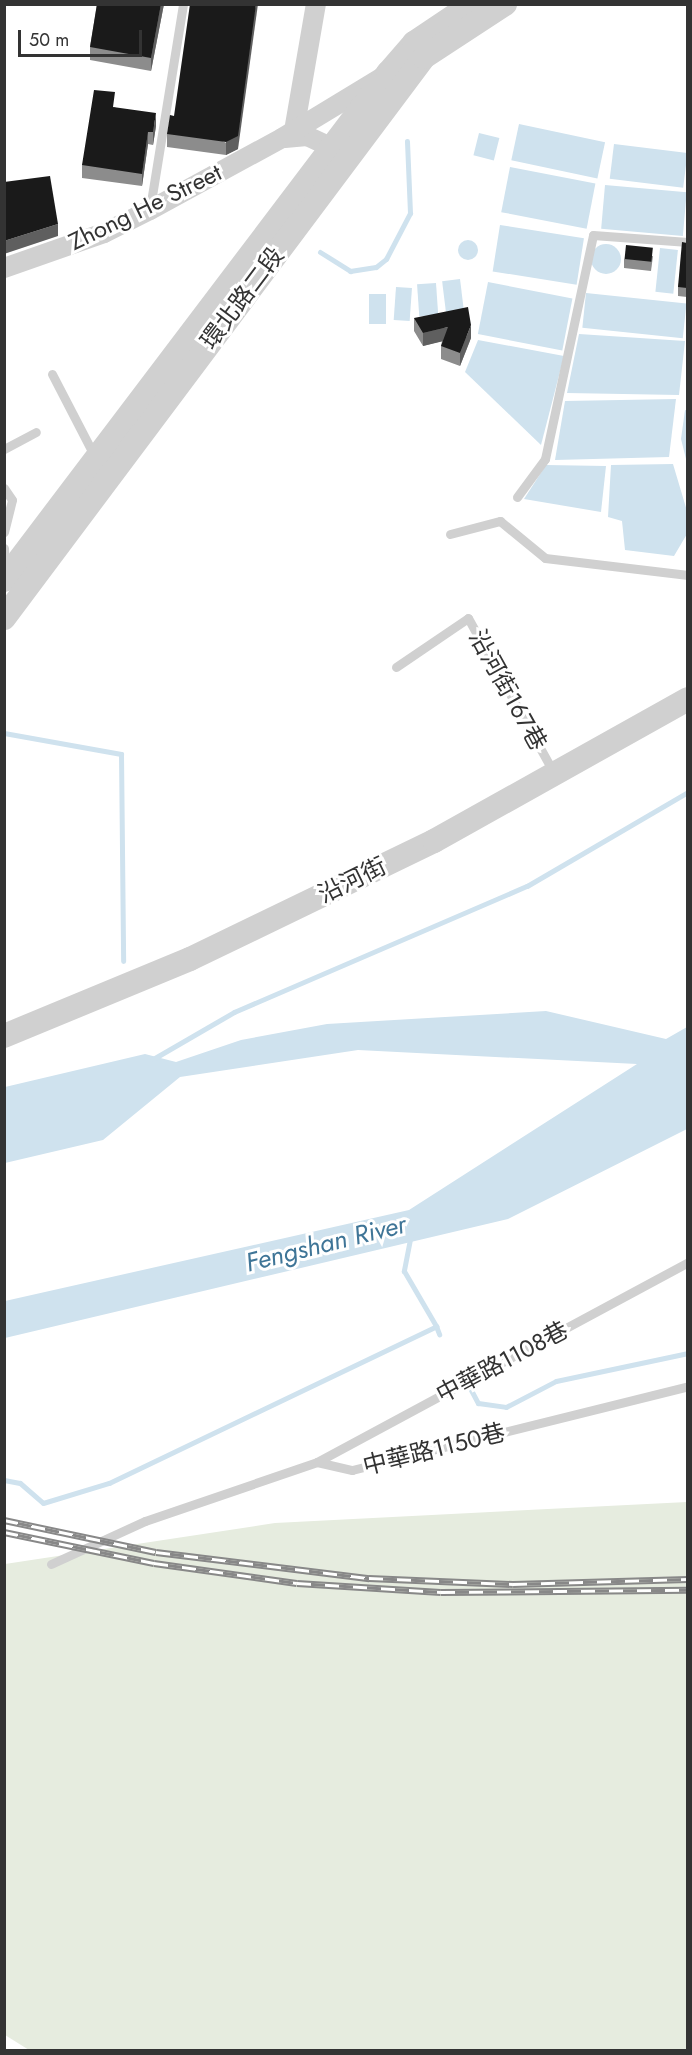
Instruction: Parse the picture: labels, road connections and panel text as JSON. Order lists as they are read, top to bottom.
{
  "streets": {
    "street": ["Zhong He Street", "環北路二段", "沿河街"],
    "lane": ["沿河街167巷", "中華路1108巷", "中華路1150巷"]
  },
  "crossings": [
    ["Zhong He Street", "環北路二段"],
    ["沿河街167巷", "沿河街"],
    ["中華路1108巷", "中華路1150巷"]
  ],
  "water": ["Fengshan River"],
  "scale_bar": "50 m"
}
